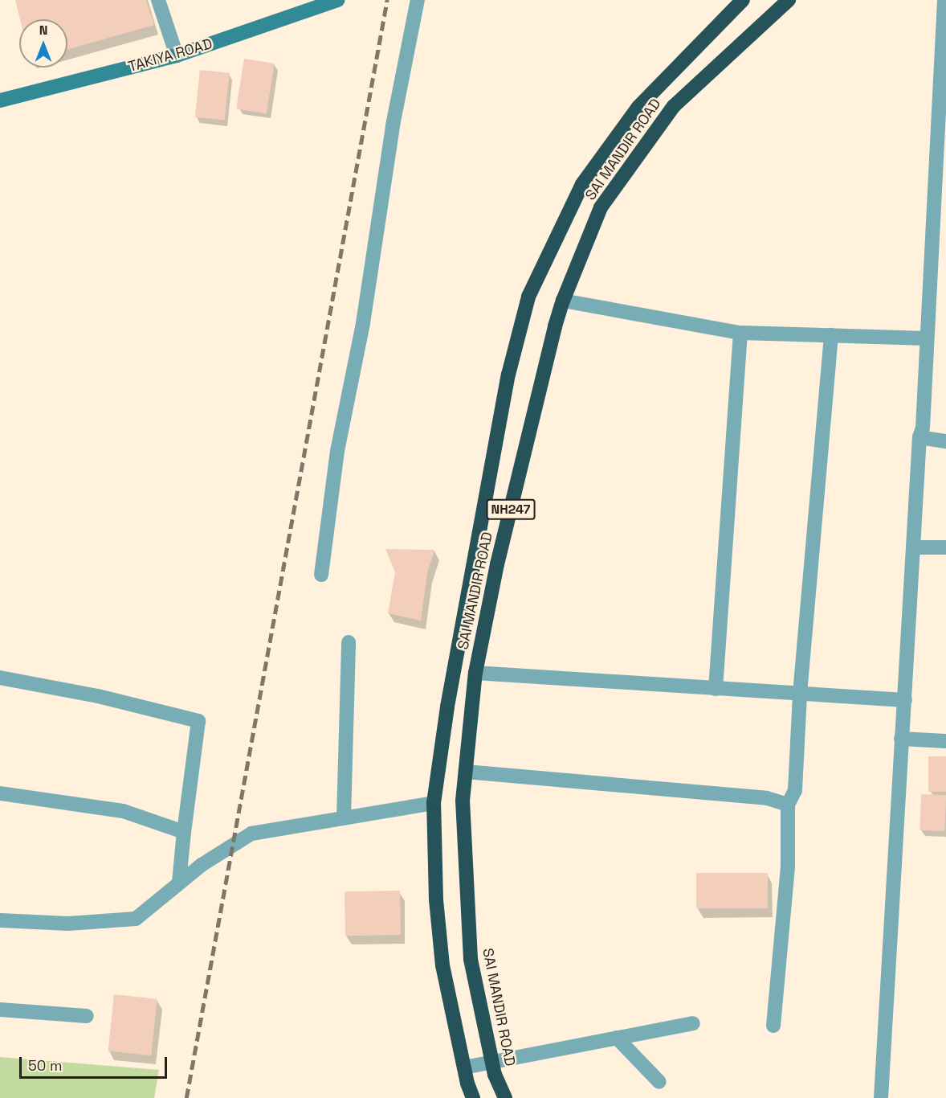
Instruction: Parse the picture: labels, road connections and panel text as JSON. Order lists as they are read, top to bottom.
{
  "streets": {
    "highway": ["SAI MANDIR ROAD", "NH247"],
    "main road": ["TAKIYA ROAD"]
  },
  "scale_bar": "50 m",
  "north": "top"
}
